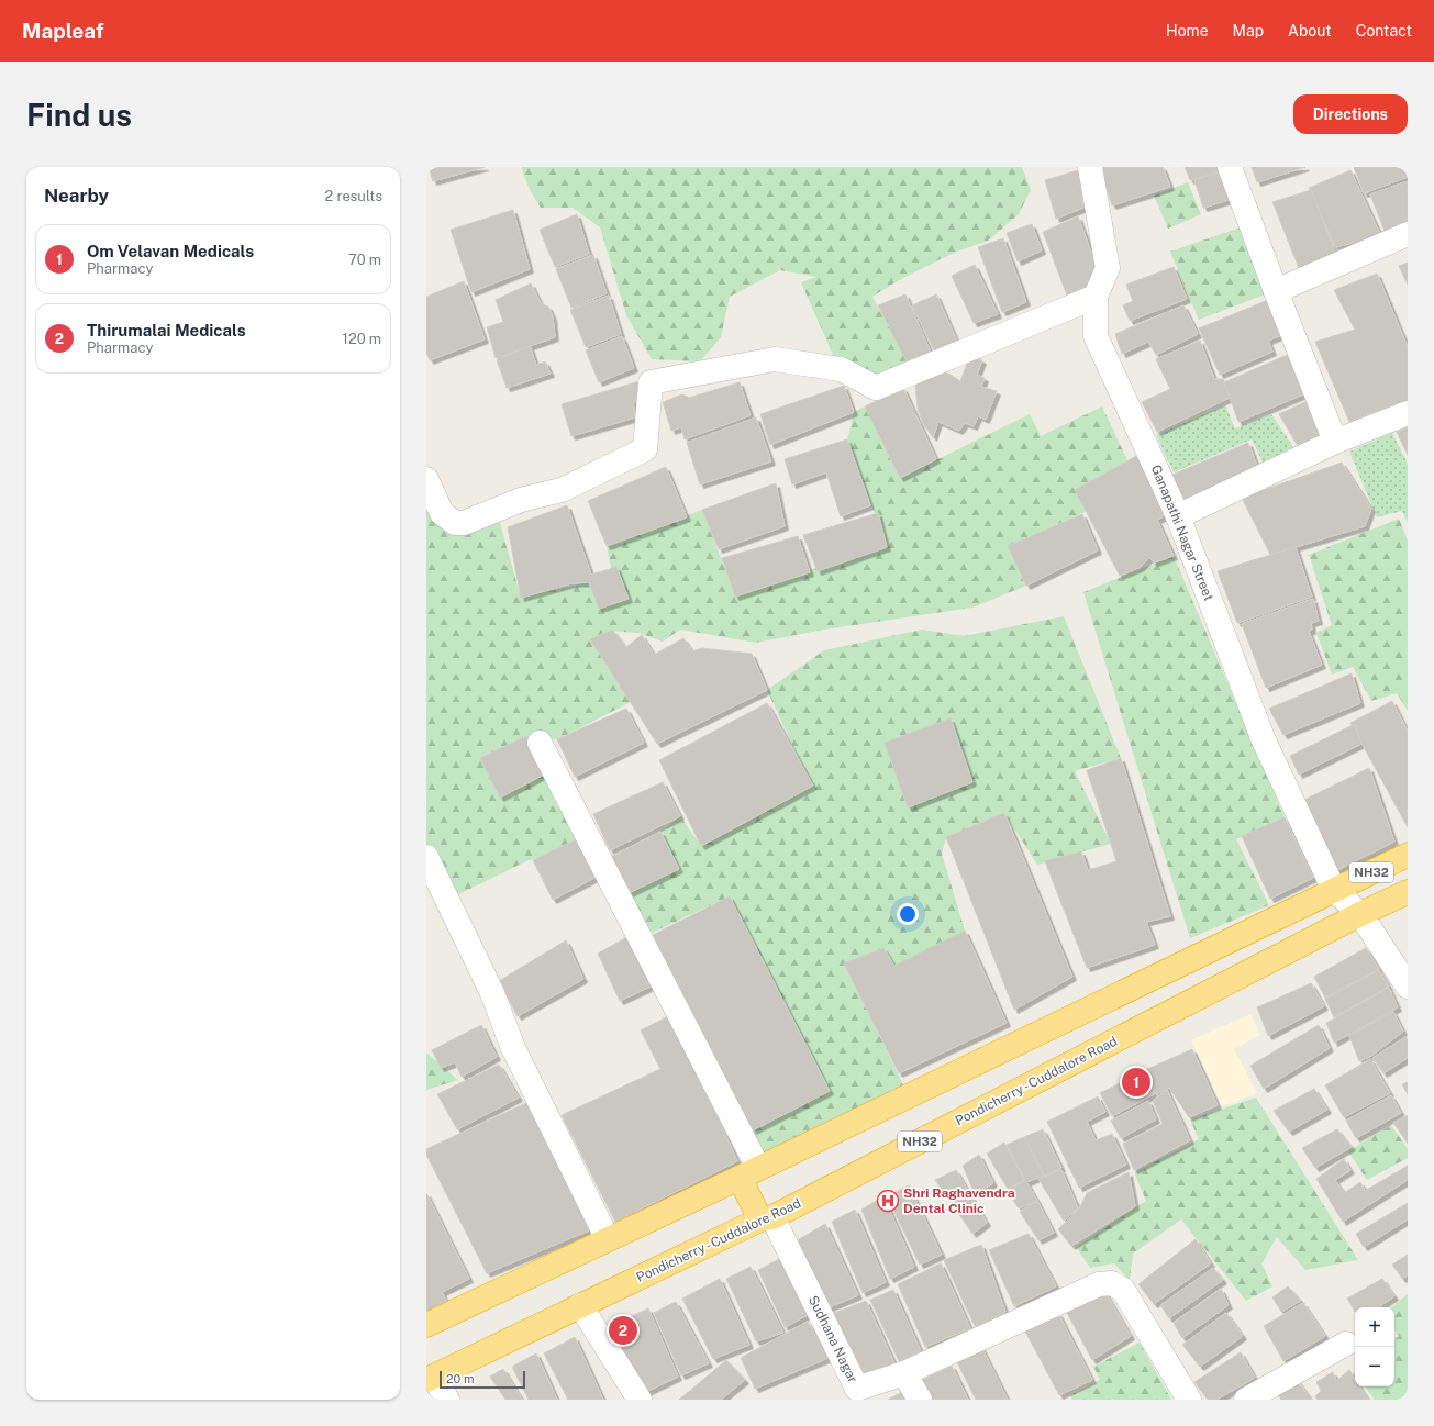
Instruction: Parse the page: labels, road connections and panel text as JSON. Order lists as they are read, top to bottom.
{
  "streets": {
    "highway": ["NH32", "Pondicherry - Cuddalore Road"],
    "street": ["Ganapathi Nagar Street", "Sudhana Nagar"]
  },
  "crossings": [
    ["Ganapathi Nagar Street", "NH32"],
    ["Pondicherry - Cuddalore Road", "Sudhana Nagar"]
  ],
  "places": {
    "hospital": ["Shri Raghavendra Dental Clinic"]
  },
  "scale_bar": "20 m",
  "page": {
    "header": "Mapleaf",
    "nav": [
      "Home",
      "Map",
      "About",
      "Contact"
    ],
    "buttons": "Directions",
    "title": "Find us",
    "heading": ["Nearby", "2 results"],
    "list": [
      {
        "mark": "1",
        "name": "Om Velavan Medicals",
        "note": "Pharmacy",
        "value": "70 m"
      },
      {
        "mark": "2",
        "name": "Thirumalai Medicals",
        "note": "Pharmacy",
        "value": "120 m"
      }
    ],
    "pins": ["1", "2"],
    "map_buttons": ["+", "−"],
    "scale": "20 m"
  }
}
